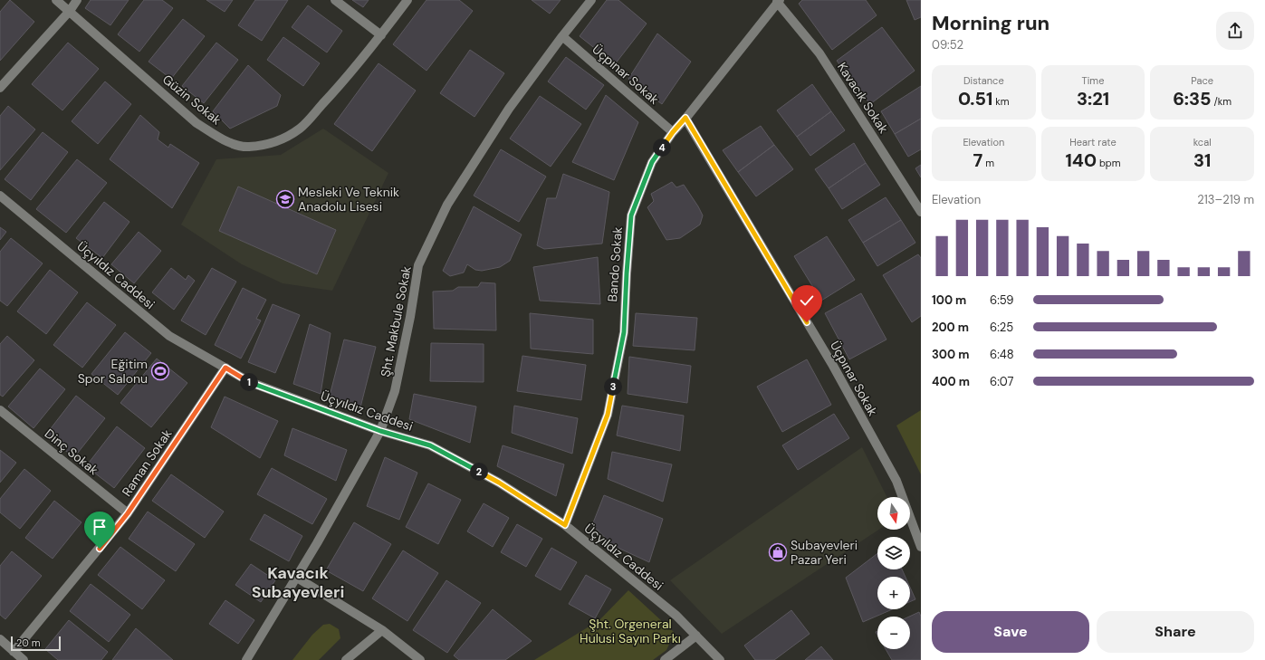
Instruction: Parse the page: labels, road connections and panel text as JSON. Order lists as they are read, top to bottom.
{
  "streets": {
    "street": [
      "Üçpınar Sokak",
      "Kavacık Sokak",
      "Güzin Sokak",
      "Bando Sokak",
      "Üçyıldız Caddesi",
      "Şht. Makbule Sokak",
      "Dinç Sokak",
      "Raman Sokak"
    ]
  },
  "crossings": [
    ["Üçpınar Sokak", "Bando Sokak"],
    ["Üçpınar Sokak", "Şht. Makbule Sokak"],
    ["Kavacık Sokak", "Bando Sokak"],
    ["Bando Sokak", "Üçyıldız Caddesi"],
    ["Üçyıldız Caddesi", "Şht. Makbule Sokak"],
    ["Üçyıldız Caddesi", "Raman Sokak"],
    ["Dinç Sokak", "Raman Sokak"]
  ],
  "districts": ["Kavacık Subayevleri"],
  "parks": ["Şht. Orgeneral Hulusi Sayın Parkı"],
  "places": {
    "school or university": ["Mesleki Ve Teknik Anadolu Lisesi"],
    "sports": ["Eğitim Spor Salonu"],
    "shop": ["Subayevleri Pazar Yeri"]
  },
  "scale_bar": "20 m",
  "north": "bottom",
  "page": {
    "heading": ["Morning run", "09:52"],
    "stats": [
      ["Distance", "0.51 km"],
      ["Time", "3:21"],
      ["Pace", "6:35 /km"],
      ["Elevation", "7 m"],
      ["Heart rate", "140 bpm"],
      ["kcal", "31"]
    ],
    "pins": [
      "4",
      "1",
      "3",
      "2"
    ],
    "chart": ["Elevation", "213–219 m"],
    "list": [
      {
        "name": "100 m",
        "note": "6:59"
      },
      {
        "name": "200 m",
        "note": "6:25"
      },
      {
        "name": "300 m",
        "note": "6:48"
      },
      {
        "name": "400 m",
        "note": "6:07"
      }
    ],
    "map_buttons": ["+", "−"],
    "buttons": ["Save", "Share"],
    "scale": "20 m"
  }
}
